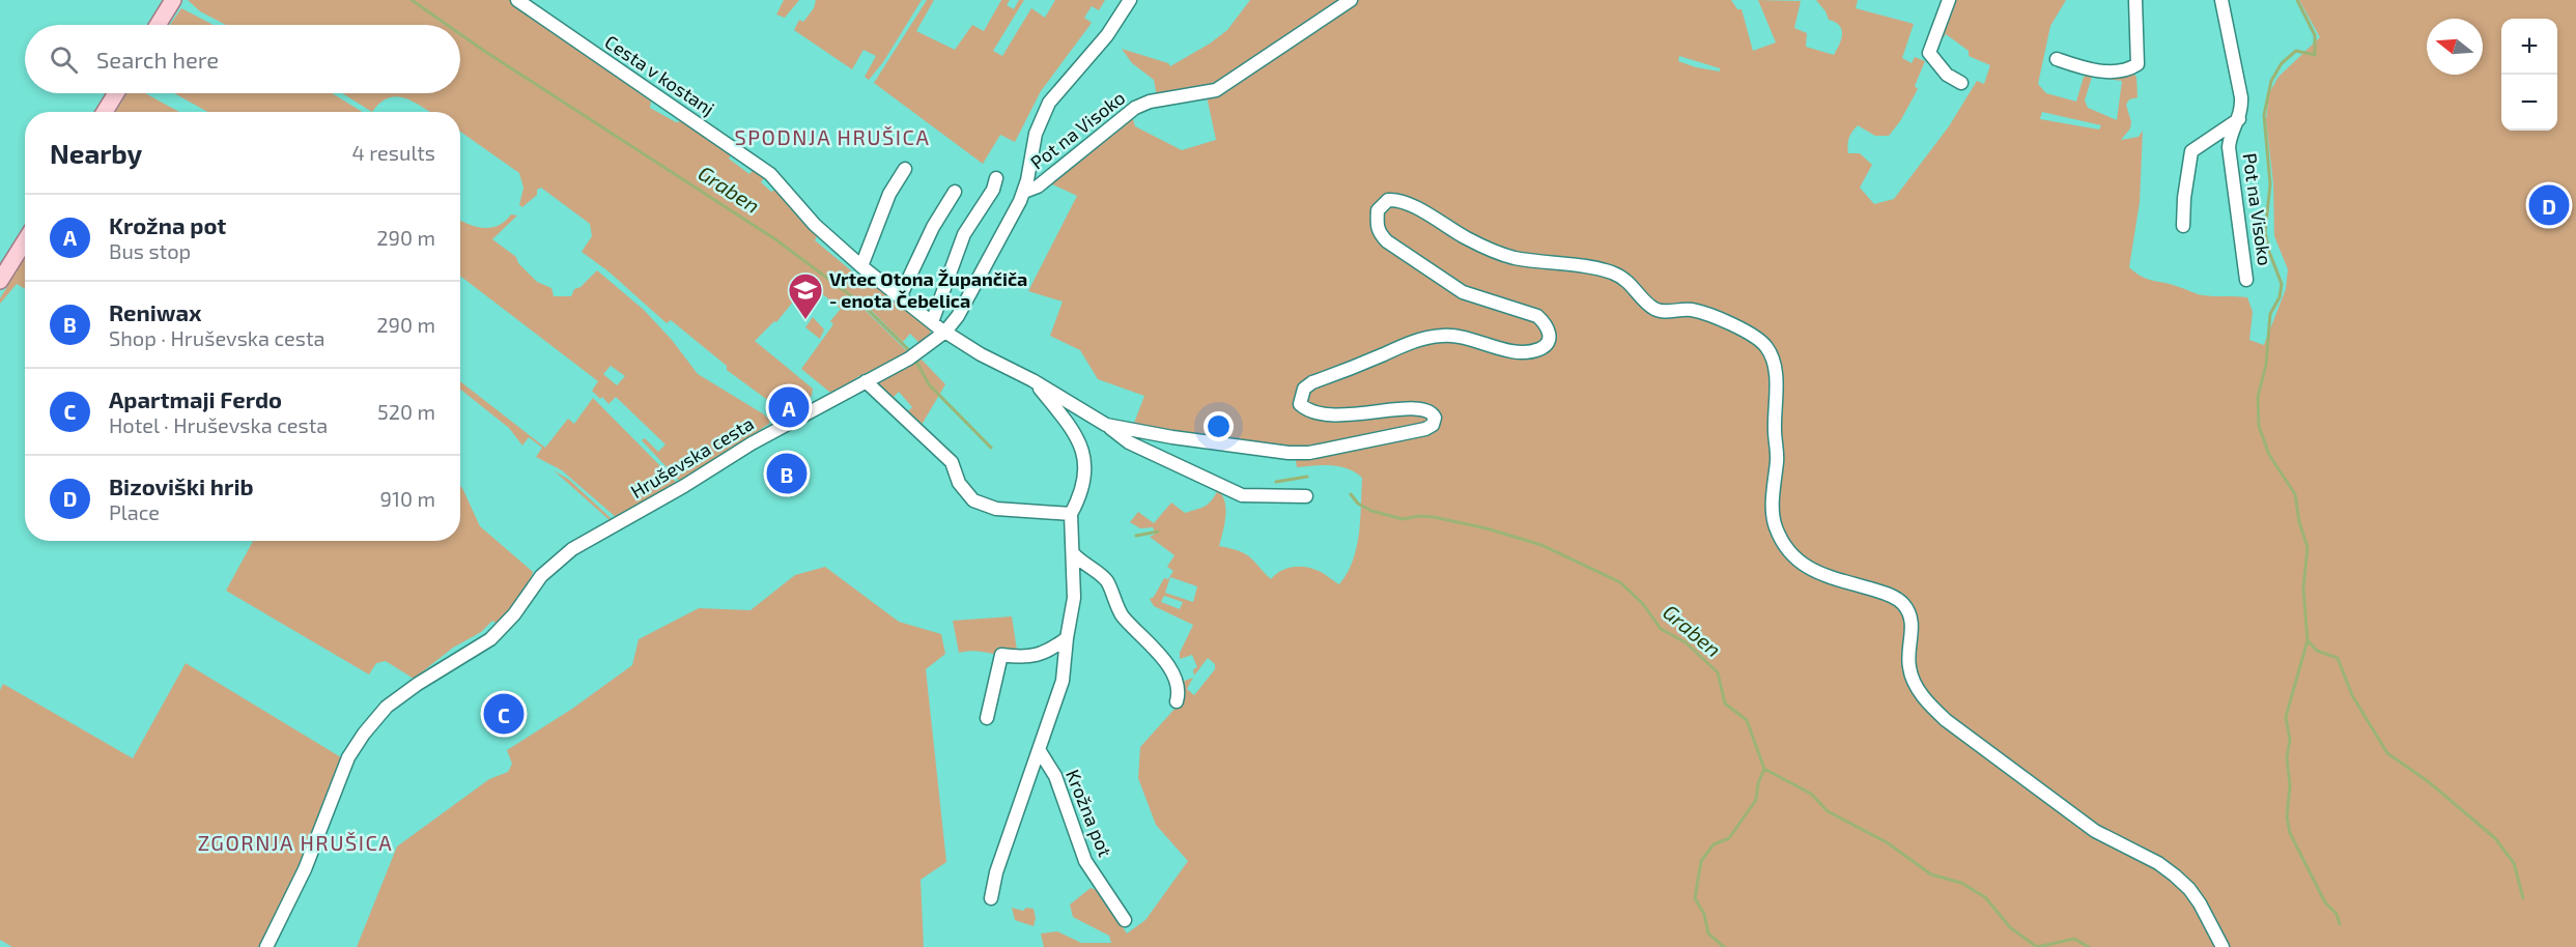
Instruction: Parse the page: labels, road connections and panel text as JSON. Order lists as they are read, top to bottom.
{
  "streets": {
    "street": [
      "Cesta v kostanj",
      "Pot na Visoko",
      "Hruševska cesta",
      "Krožna pot"
    ]
  },
  "crossings": [
    ["Cesta v kostanj", "Hruševska cesta"],
    ["Pot na Visoko", "Hruševska cesta"]
  ],
  "districts": ["SPODNJA HRUŠICA", "ZGORNJA HRUŠICA"],
  "water": ["Graben"],
  "places": {
    "school or university": ["Vrtec Otona Župančiča - enota Čebelica"]
  },
  "north": "left",
  "page": {
    "map_buttons": ["+", "−"],
    "search": "Search here",
    "heading": ["Nearby", "4 results"],
    "pins": [
      "D",
      "A",
      "B",
      "C"
    ],
    "list": [
      {
        "mark": "A",
        "name": "Krožna pot",
        "note": "Bus stop",
        "value": "290 m"
      },
      {
        "mark": "B",
        "name": "Reniwax",
        "note": "Shop · Hruševska cesta",
        "value": "290 m"
      },
      {
        "mark": "C",
        "name": "Apartmaji Ferdo",
        "note": "Hotel · Hruševska cesta",
        "value": "520 m"
      },
      {
        "mark": "D",
        "name": "Bizoviški hrib",
        "note": "Place",
        "value": "910 m"
      }
    ]
  }
}
